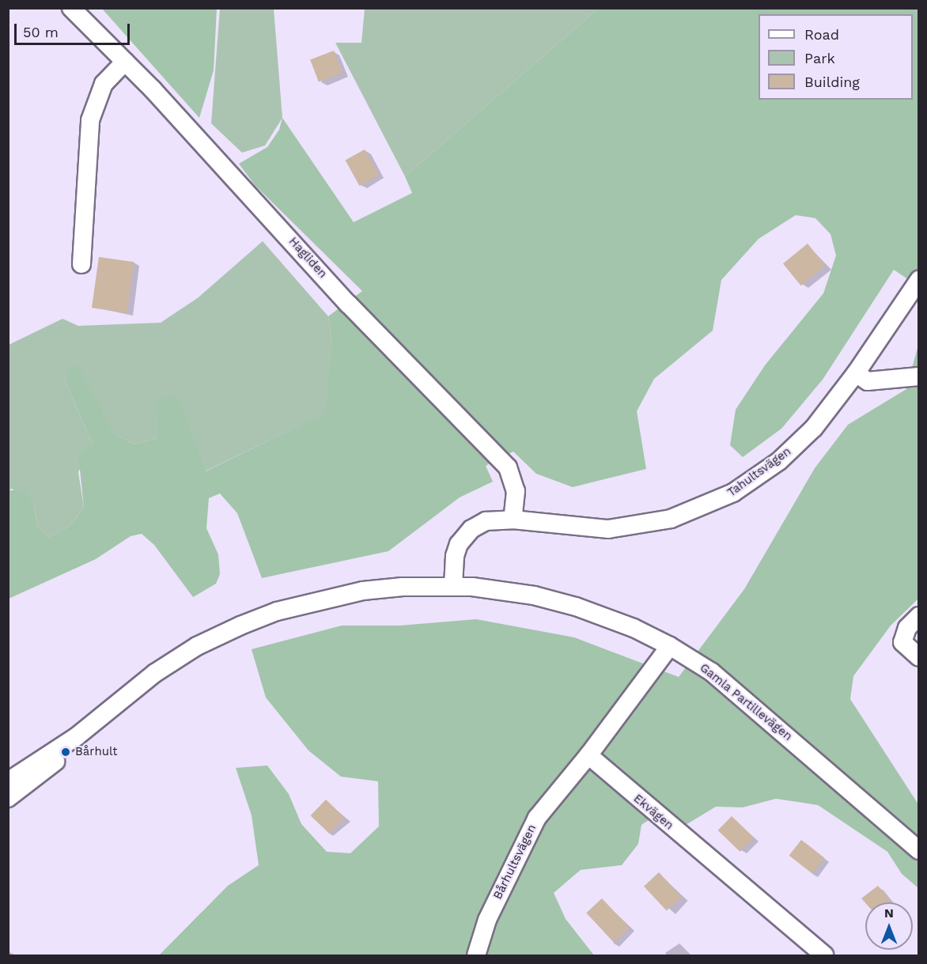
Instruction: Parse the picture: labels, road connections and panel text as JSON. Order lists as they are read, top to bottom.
{
  "streets": {
    "street": [
      "Hagliden",
      "Tahultsvägen",
      "Gamla Partillevägen",
      "Ekvägen",
      "Bårhultsvägen"
    ]
  },
  "crossings": [
    ["Hagliden", "Tahultsvägen"],
    ["Tahultsvägen", "Gamla Partillevägen"],
    ["Ekvägen", "Bårhultsvägen"]
  ],
  "places": ["Bårhult"],
  "legend": ["Road", "Park", "Building"],
  "scale_bar": "50 m",
  "north": "top"
}
